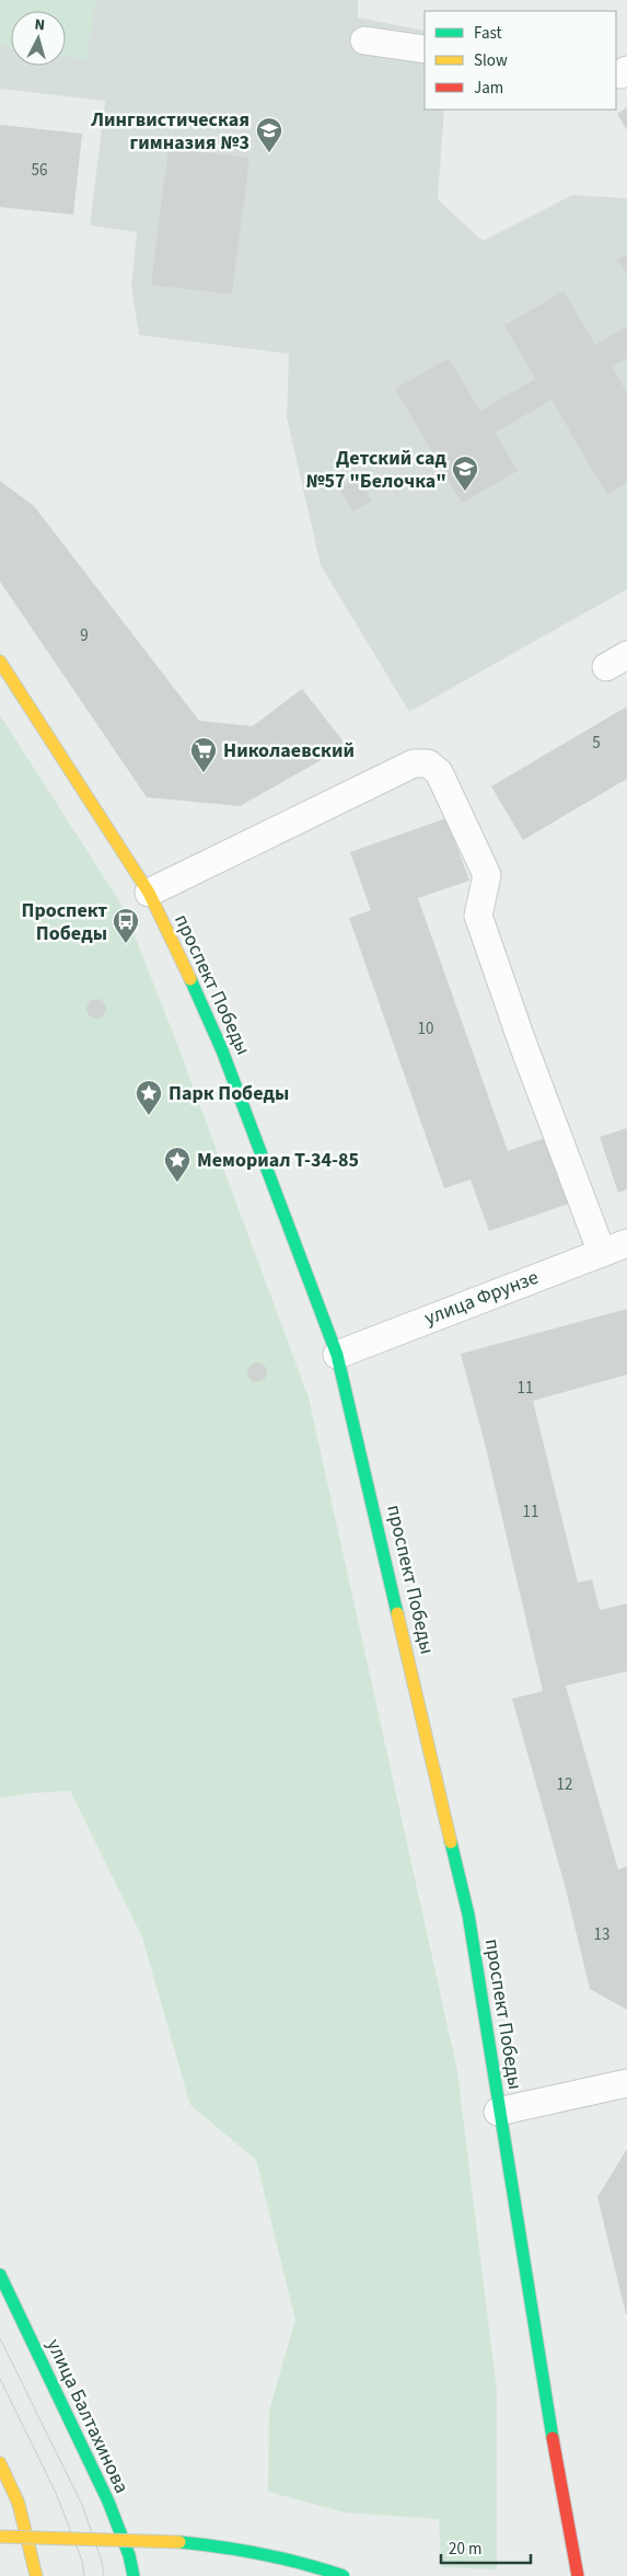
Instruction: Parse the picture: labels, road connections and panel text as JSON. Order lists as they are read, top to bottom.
{
  "streets": {
    "street": ["проспект Победы", "улица Фрунзе", "улица Балтахинова"]
  },
  "crossings": [
    ["проспект Победы", "улица Фрунзе"]
  ],
  "places": {
    "school or university": ["Лингвистическая гимназия №3", "Детский сад №57 \"Белочка\""],
    "supermarket": ["Николаевский"],
    "bus stop": ["Проспект Победы"],
    "place": ["Парк Победы", "Мемориал Т-34-85"]
  },
  "house_numbers": [
    "56",
    "9",
    "5",
    "10",
    "11",
    "11",
    "12",
    "13"
  ],
  "legend": ["Fast", "Slow", "Jam"],
  "scale_bar": "20 m",
  "north": "top"
}
